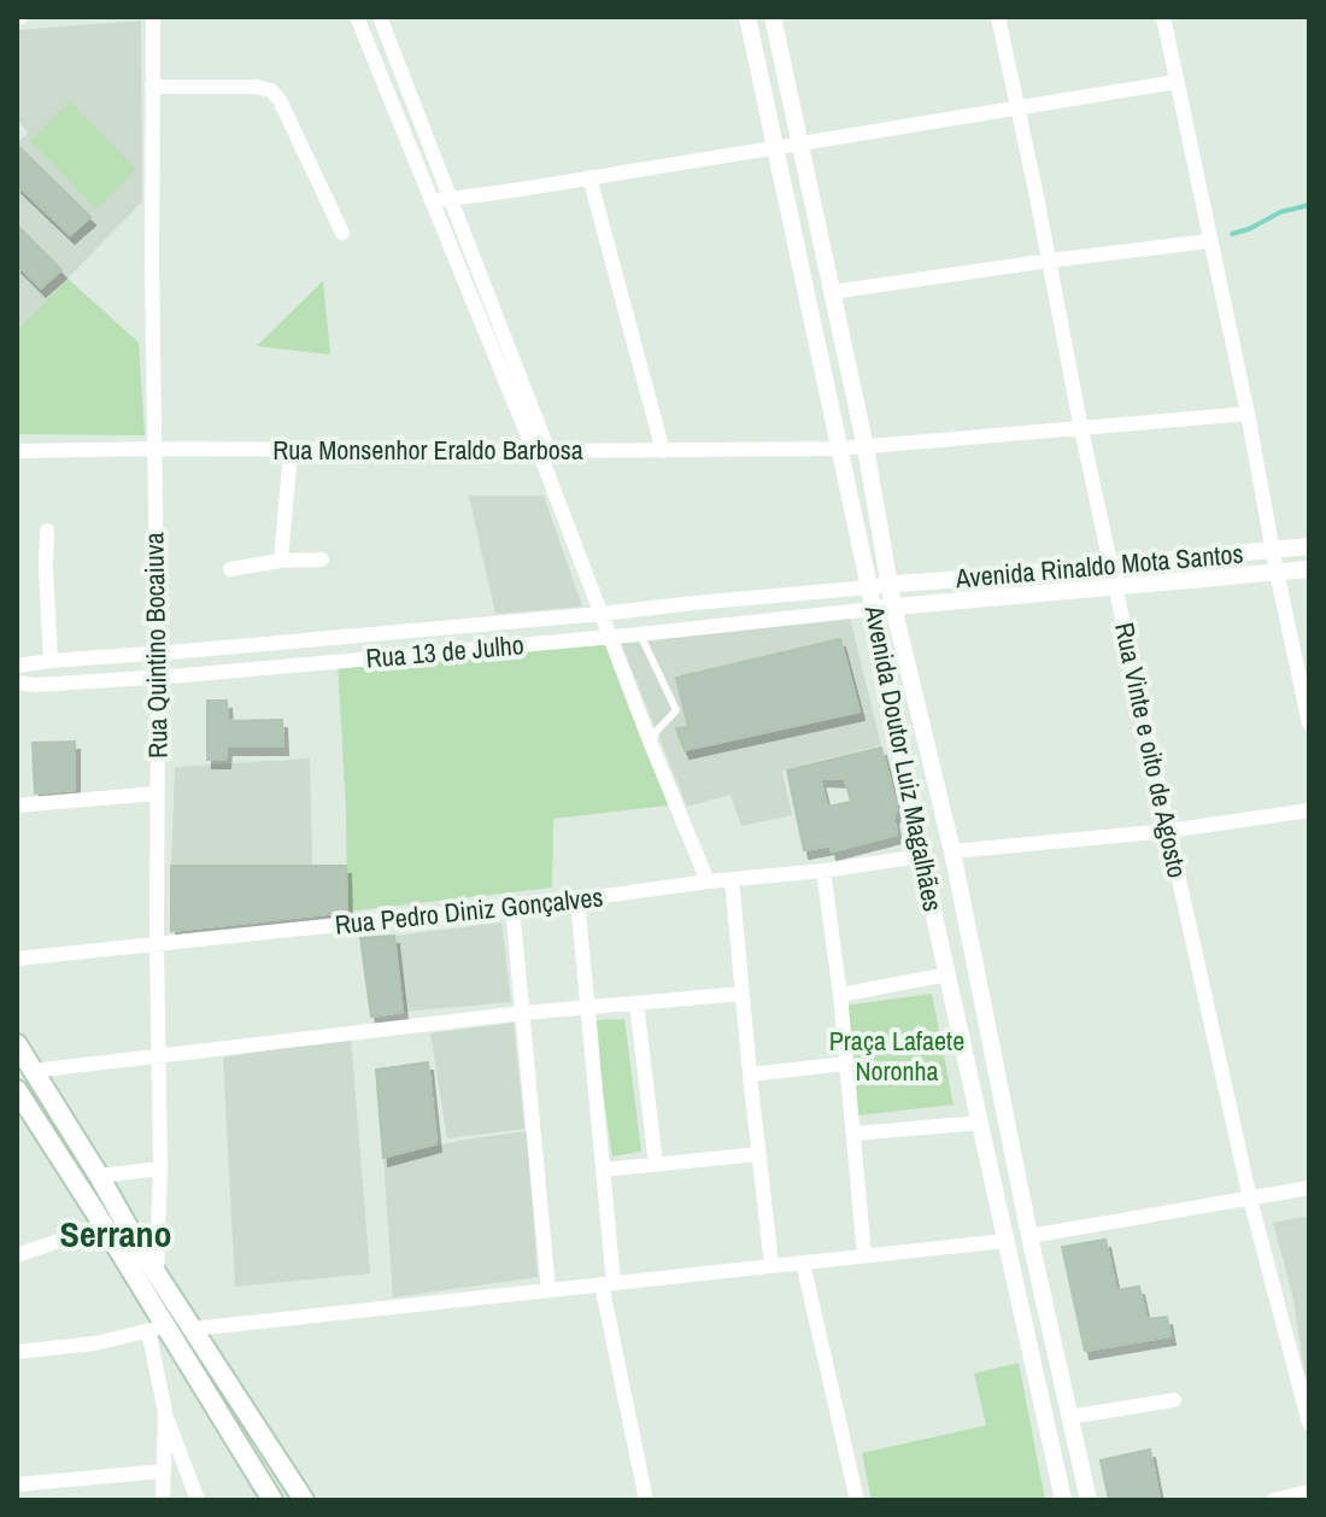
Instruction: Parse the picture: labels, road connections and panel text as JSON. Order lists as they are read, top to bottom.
{
  "streets": {
    "street": [
      "Rua Monsenhor Eraldo Barbosa",
      "Avenida Rinaldo Mota Santos",
      "Rua Quintino Bocaiuva",
      "Rua 13 de Julho",
      "Rua Vinte e oito de Agosto",
      "Avenida Doutor Luiz Magalhães",
      "Rua Pedro Diniz Gonçalves"
    ]
  },
  "crossings": [
    ["Rua Monsenhor Eraldo Barbosa", "Rua Quintino Bocaiuva"],
    ["Rua Monsenhor Eraldo Barbosa", "Rua Vinte e oito de Agosto"],
    ["Rua Monsenhor Eraldo Barbosa", "Avenida Doutor Luiz Magalhães"],
    ["Avenida Rinaldo Mota Santos", "Rua 13 de Julho"],
    ["Avenida Rinaldo Mota Santos", "Rua Vinte e oito de Agosto"],
    ["Avenida Rinaldo Mota Santos", "Avenida Doutor Luiz Magalhães"],
    ["Rua Quintino Bocaiuva", "Rua 13 de Julho"],
    ["Rua Quintino Bocaiuva", "Rua Pedro Diniz Gonçalves"],
    ["Rua 13 de Julho", "Avenida Doutor Luiz Magalhães"],
    ["Avenida Doutor Luiz Magalhães", "Rua Pedro Diniz Gonçalves"]
  ],
  "districts": ["Serrano"],
  "parks": ["Praça Lafaete Noronha"]
}
